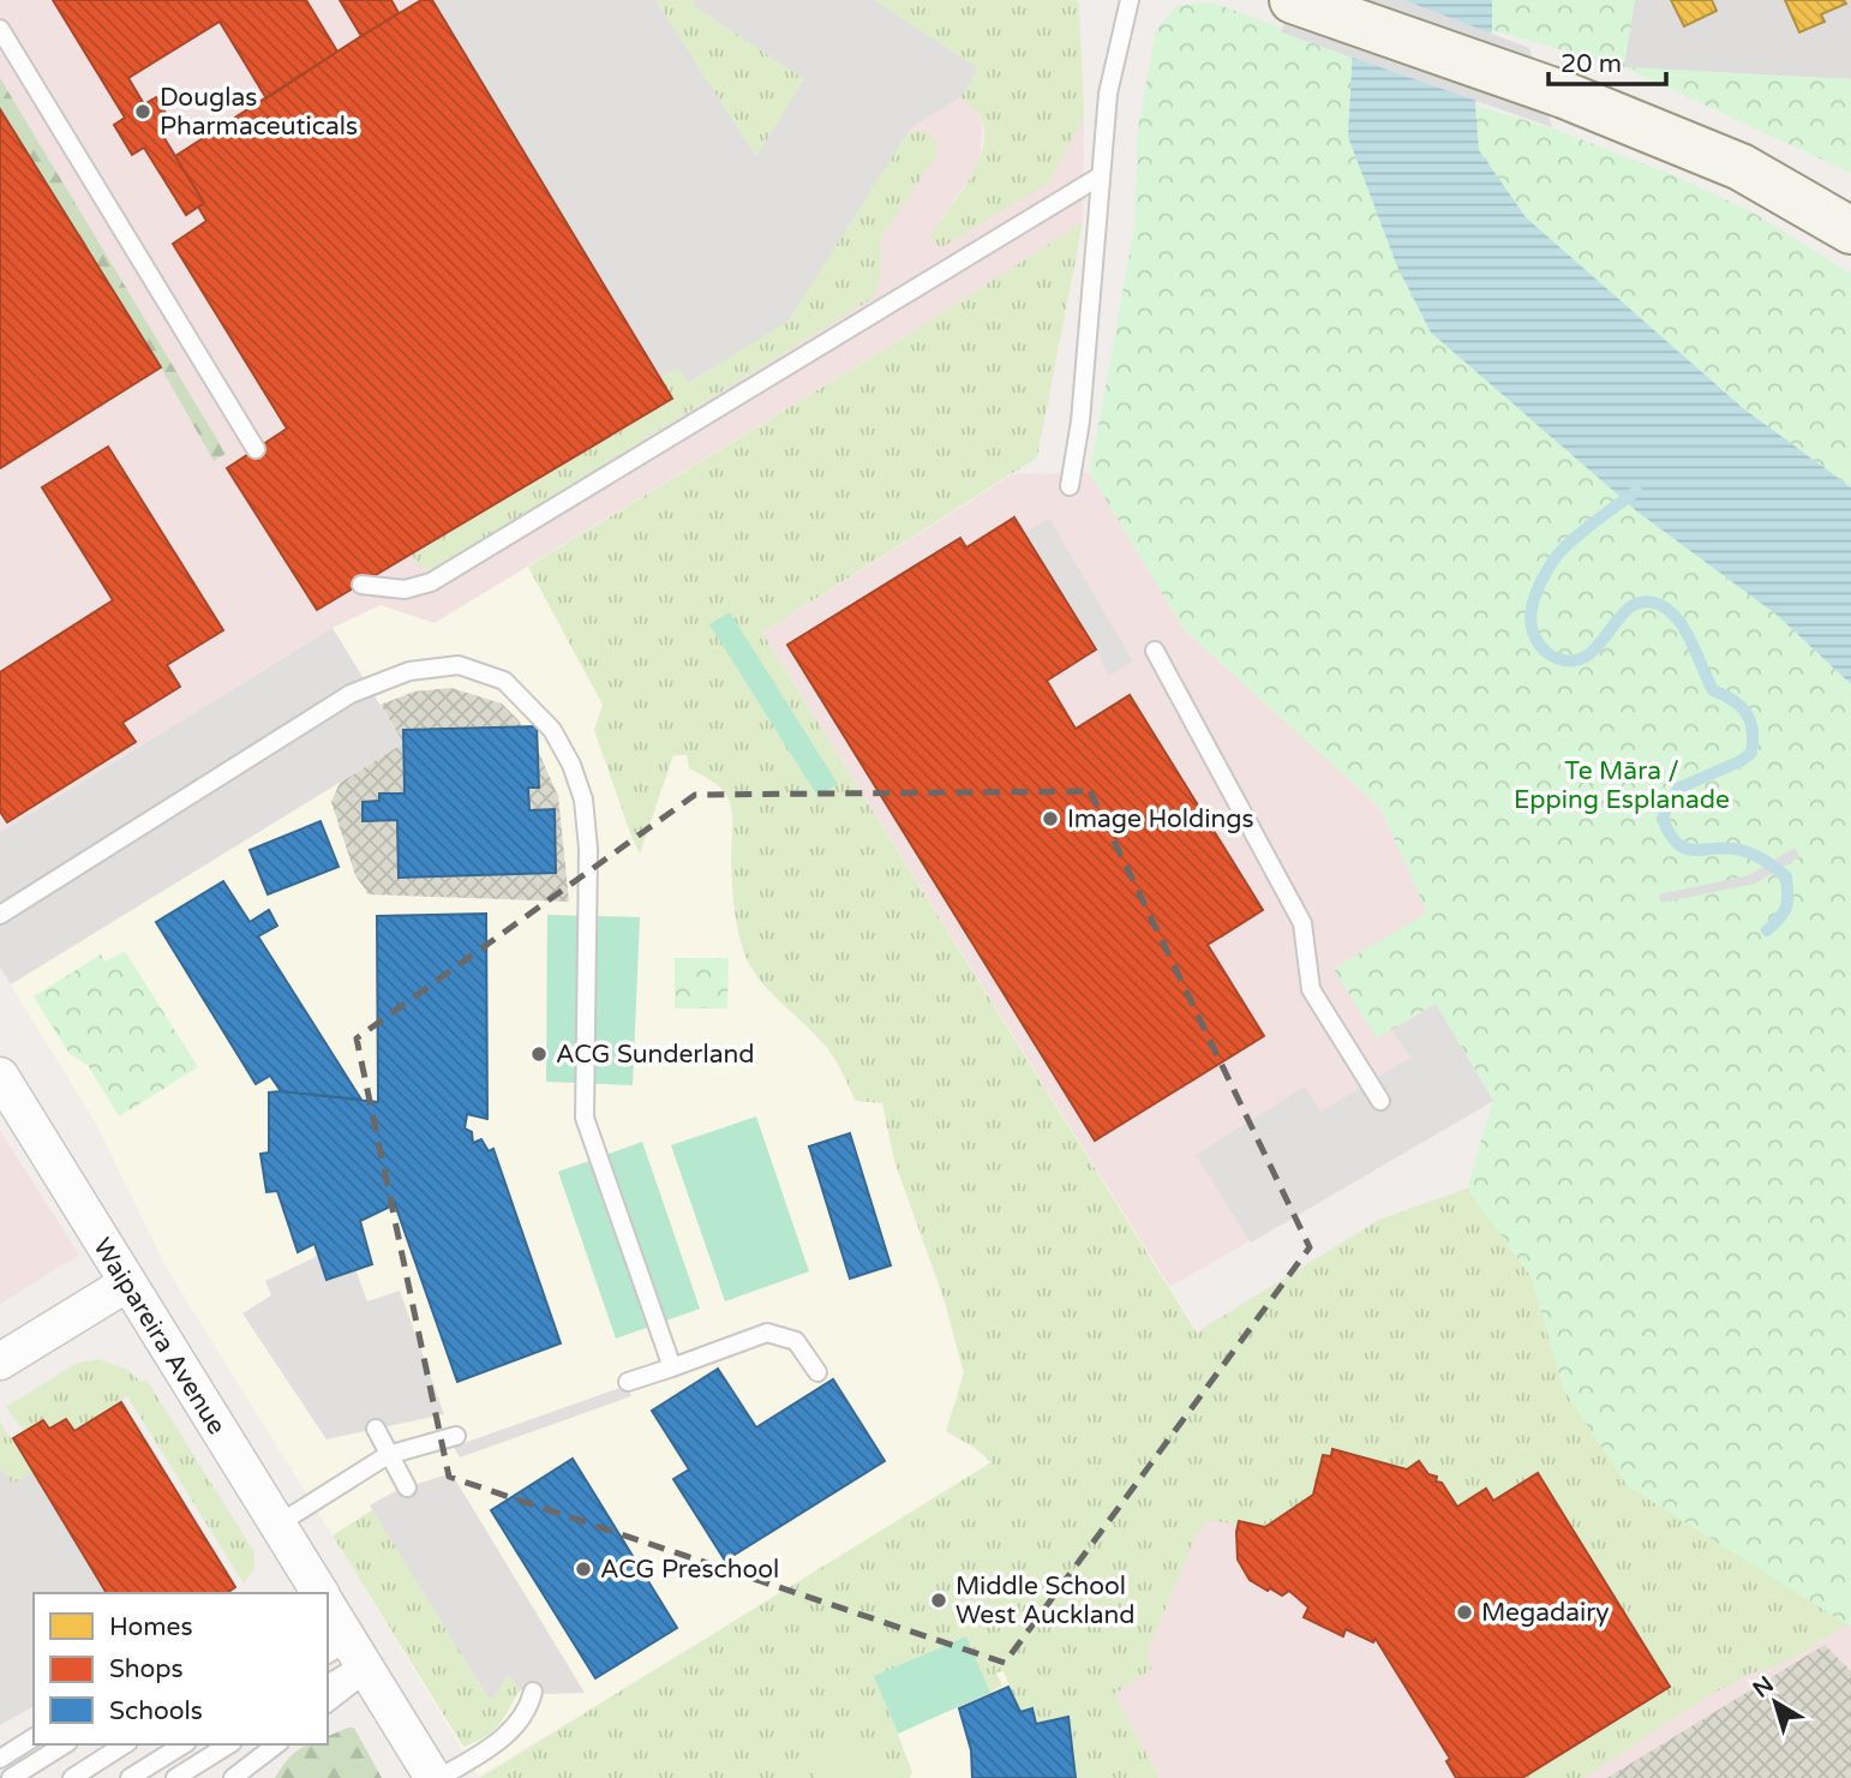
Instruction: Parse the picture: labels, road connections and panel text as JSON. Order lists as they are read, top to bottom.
{
  "streets": {
    "street": ["Waipareira Avenue"]
  },
  "parks": ["Te Māra / Epping Esplanade"],
  "places": [
    "Douglas Pharmaceuticals",
    "Image Holdings",
    "ACG Sunderland",
    "ACG Preschool",
    "Middle School West Auckland",
    "Megadairy"
  ],
  "legend": ["Homes", "Shops", "Schools"],
  "scale_bar": "20 m",
  "north": "top left"
}
